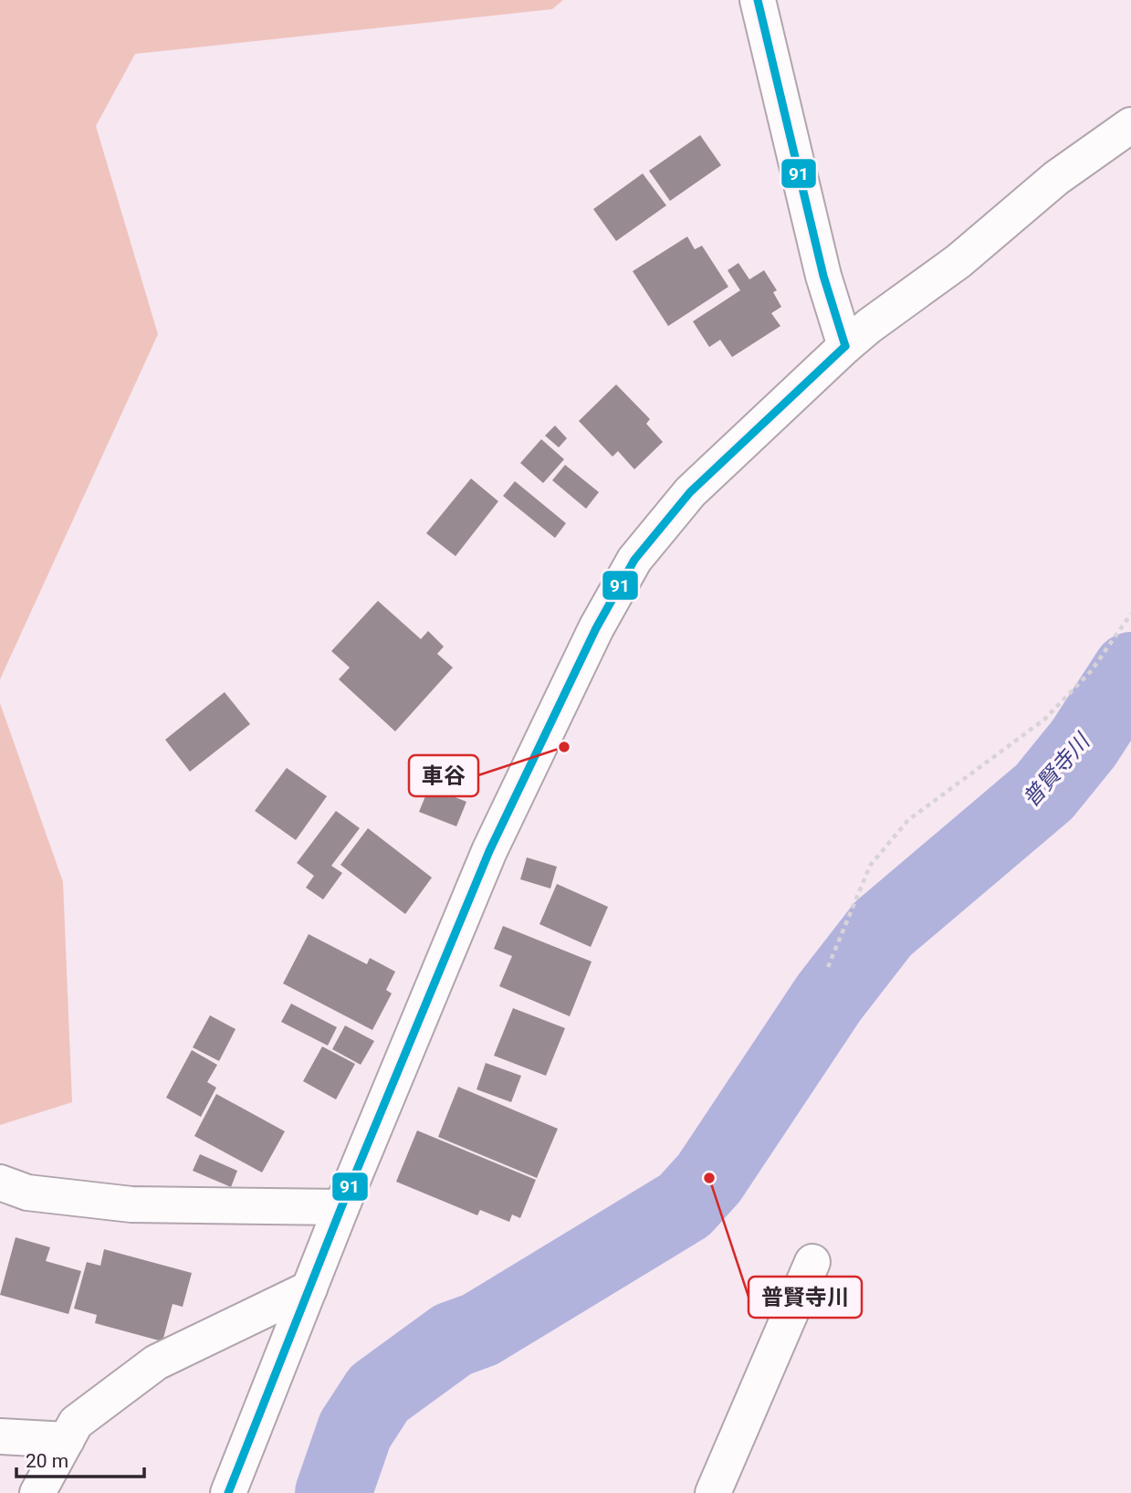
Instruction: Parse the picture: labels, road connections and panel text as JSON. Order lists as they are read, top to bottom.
{
  "water": ["普賢寺川"],
  "places": ["車谷", "普賢寺川"],
  "lines": ["transit line 91"],
  "scale_bar": "20 m"
}
